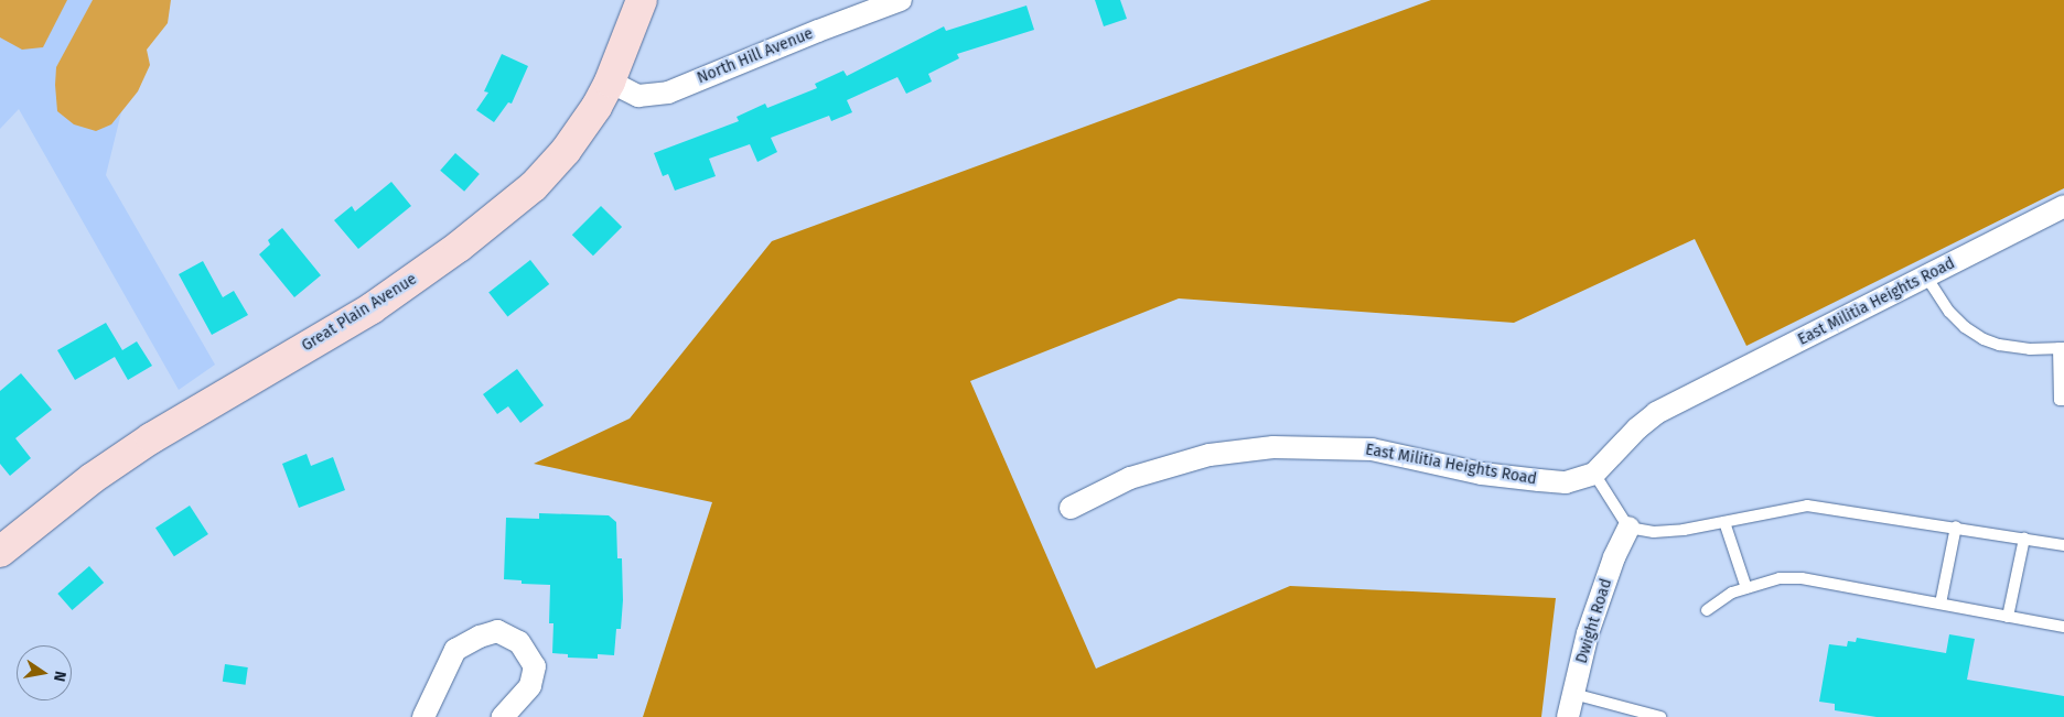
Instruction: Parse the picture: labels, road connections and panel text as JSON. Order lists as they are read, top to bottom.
{
  "streets": {
    "main road": ["Great Plain Avenue"],
    "street": ["North Hill Avenue", "East Militia Heights Road", "Dwight Road"]
  },
  "crossings": [
    ["North Hill Avenue", "Great Plain Avenue"]
  ],
  "north": "right"
}
